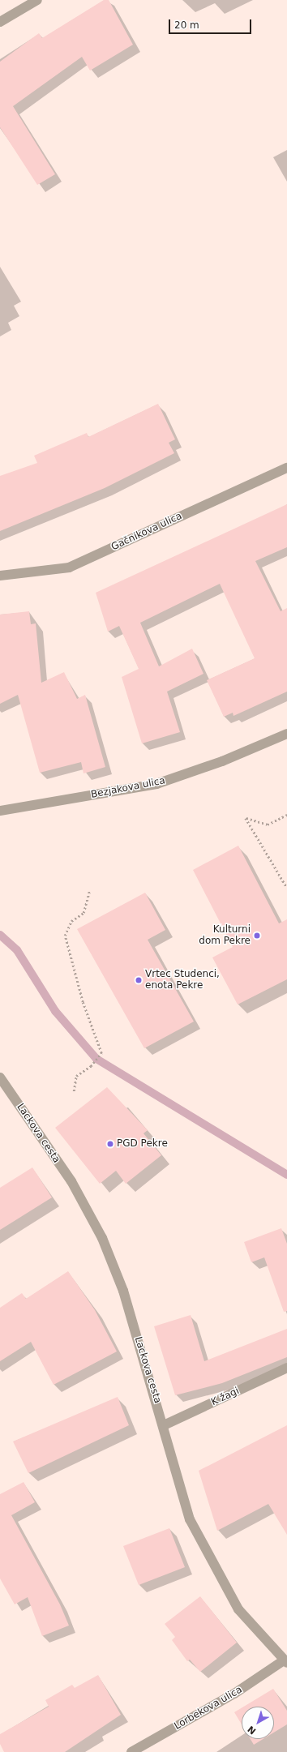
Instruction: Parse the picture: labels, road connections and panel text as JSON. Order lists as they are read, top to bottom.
{
  "streets": {
    "street": [
      "Gačnikova ulica",
      "Bezjakova ulica",
      "Lackova cesta",
      "K žagi",
      "Lorbekova ulica"
    ]
  },
  "crossings": [
    ["Lackova cesta", "K žagi"],
    ["Lackova cesta", "Lorbekova ulica"]
  ],
  "places": ["Kulturni dom Pekre", "Vrtec Studenci, enota Pekre", "PGD Pekre"],
  "scale_bar": "20 m",
  "north": "bottom left"
}
